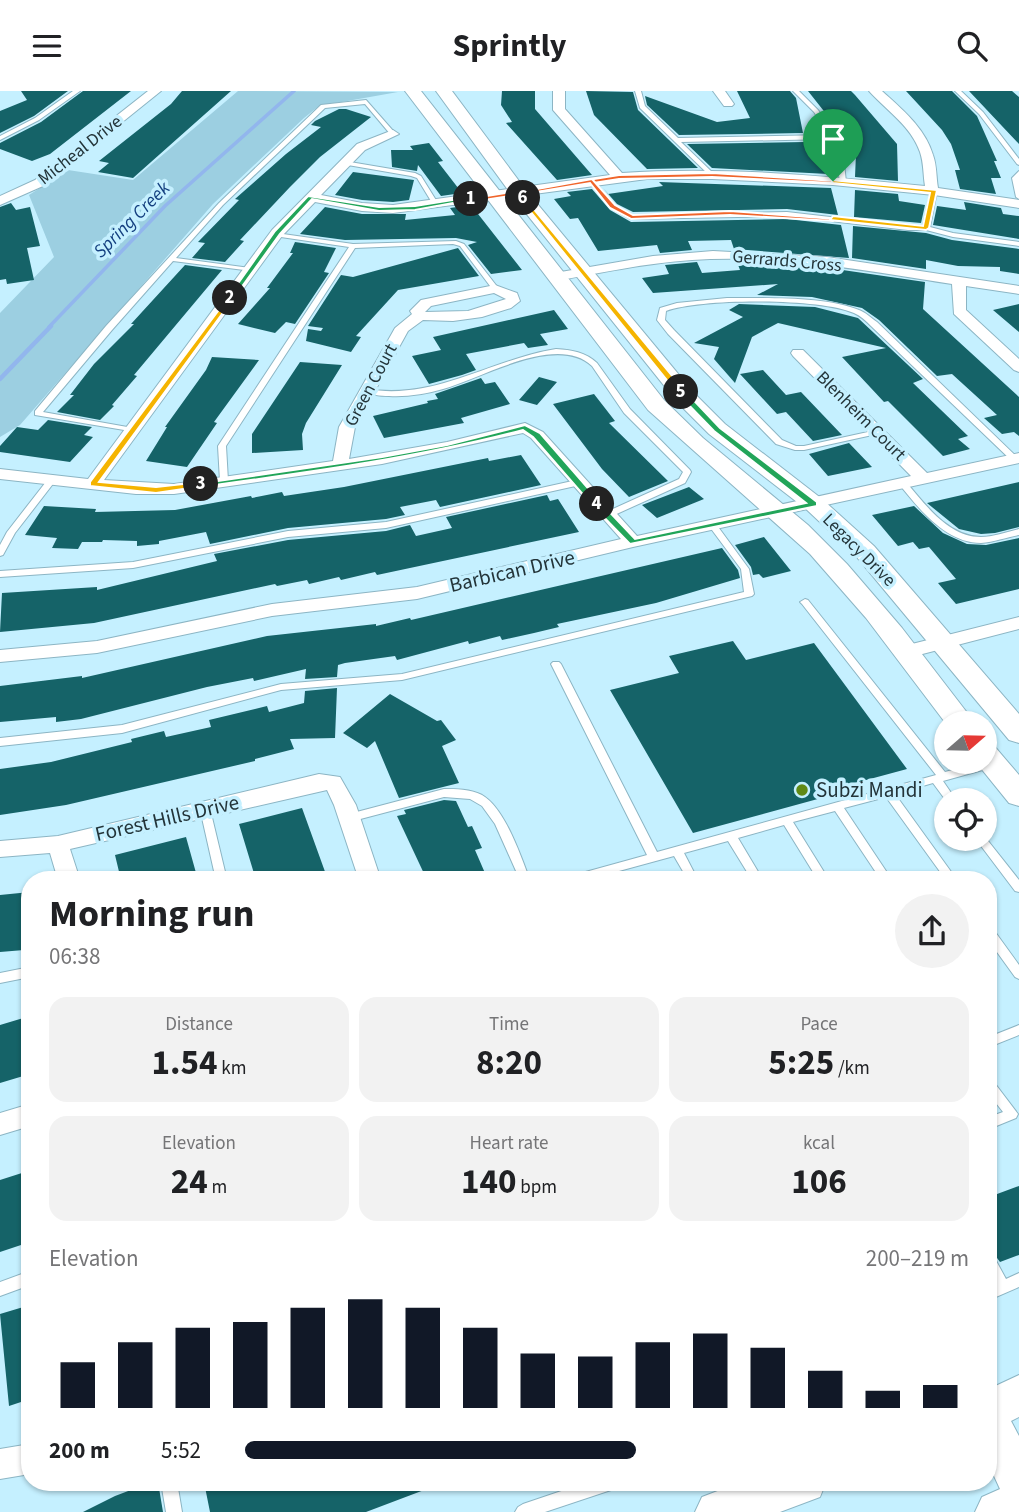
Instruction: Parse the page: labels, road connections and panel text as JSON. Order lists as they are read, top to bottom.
{
  "streets": {
    "main road": ["Legacy Drive"],
    "street": [
      "Micheal Drive",
      "Gerrards Cross",
      "Green Court",
      "Blenheim Court",
      "Barbican Drive",
      "Forest Hills Drive"
    ]
  },
  "crossings": [
    ["Gerrards Cross", "Legacy Drive"],
    ["Blenheim Court", "Barbican Drive"],
    ["Legacy Drive", "Barbican Drive"]
  ],
  "water": ["Spring Creek"],
  "places": ["Subzi Mandi"],
  "north": "right",
  "page": {
    "header": "Sprintly",
    "pins": [
      "6",
      "1",
      "2",
      "5",
      "3",
      "4"
    ],
    "heading": ["Morning run", "06:38"],
    "stats": [
      ["Distance", "1.54 km"],
      ["Time", "8:20"],
      ["Pace", "5:25 /km"],
      ["Elevation", "24 m"],
      ["Heart rate", "140 bpm"],
      ["kcal", "106"]
    ],
    "chart": ["Elevation", "200–219 m"],
    "list": [
      {
        "name": "200 m",
        "note": "5:52"
      }
    ]
  }
}
